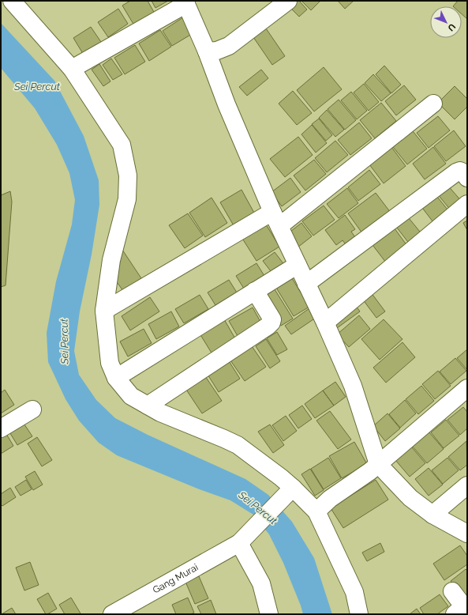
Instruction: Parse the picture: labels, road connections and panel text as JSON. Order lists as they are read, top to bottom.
{
  "streets": {
    "street": ["Gang Murai"]
  },
  "water": ["Sei Percut"],
  "north": "bottom right"
}
